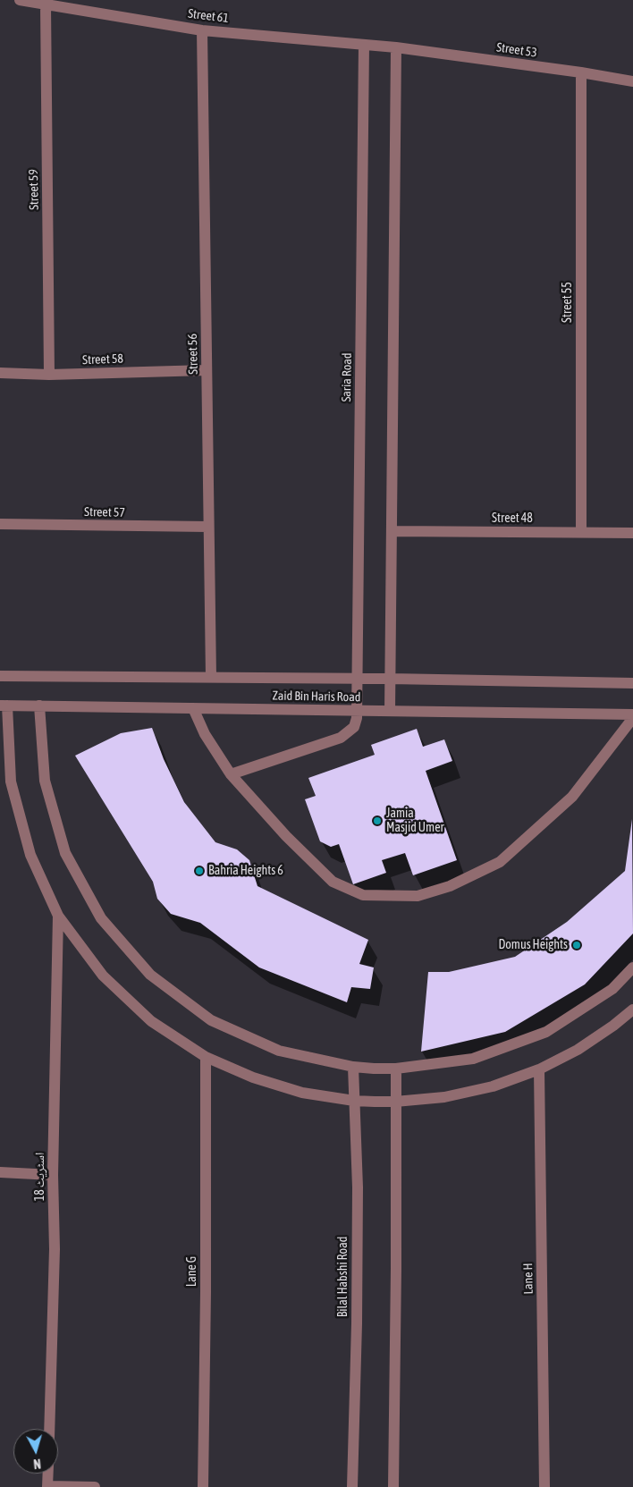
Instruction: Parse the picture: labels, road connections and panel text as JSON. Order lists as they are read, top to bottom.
{
  "streets": {
    "street": [
      "Street 61",
      "Street 53",
      "Street 59",
      "Street 55",
      "Street 56",
      "Street 58",
      "Saria Road",
      "Street 57",
      "Street 48",
      "Zaid Bin Haris Road",
      "اسٹریٹ 18",
      "Lane G",
      "Bilal Habshi Road",
      "Lane H"
    ]
  },
  "crossings": [
    ["Street 61", "Street 53"],
    ["Street 61", "Street 59"],
    ["Street 61", "Street 56"],
    ["Street 61", "Saria Road"],
    ["Street 53", "Street 55"],
    ["Street 59", "Street 58"],
    ["Street 55", "Street 48"],
    ["Street 56", "Street 58"],
    ["Street 56", "Street 57"],
    ["Street 56", "Zaid Bin Haris Road"],
    ["Saria Road", "Zaid Bin Haris Road"]
  ],
  "places": ["Jamia Masjid Umer", "Bahria Heights 6", "Domus Heights"],
  "north": "bottom"
}
